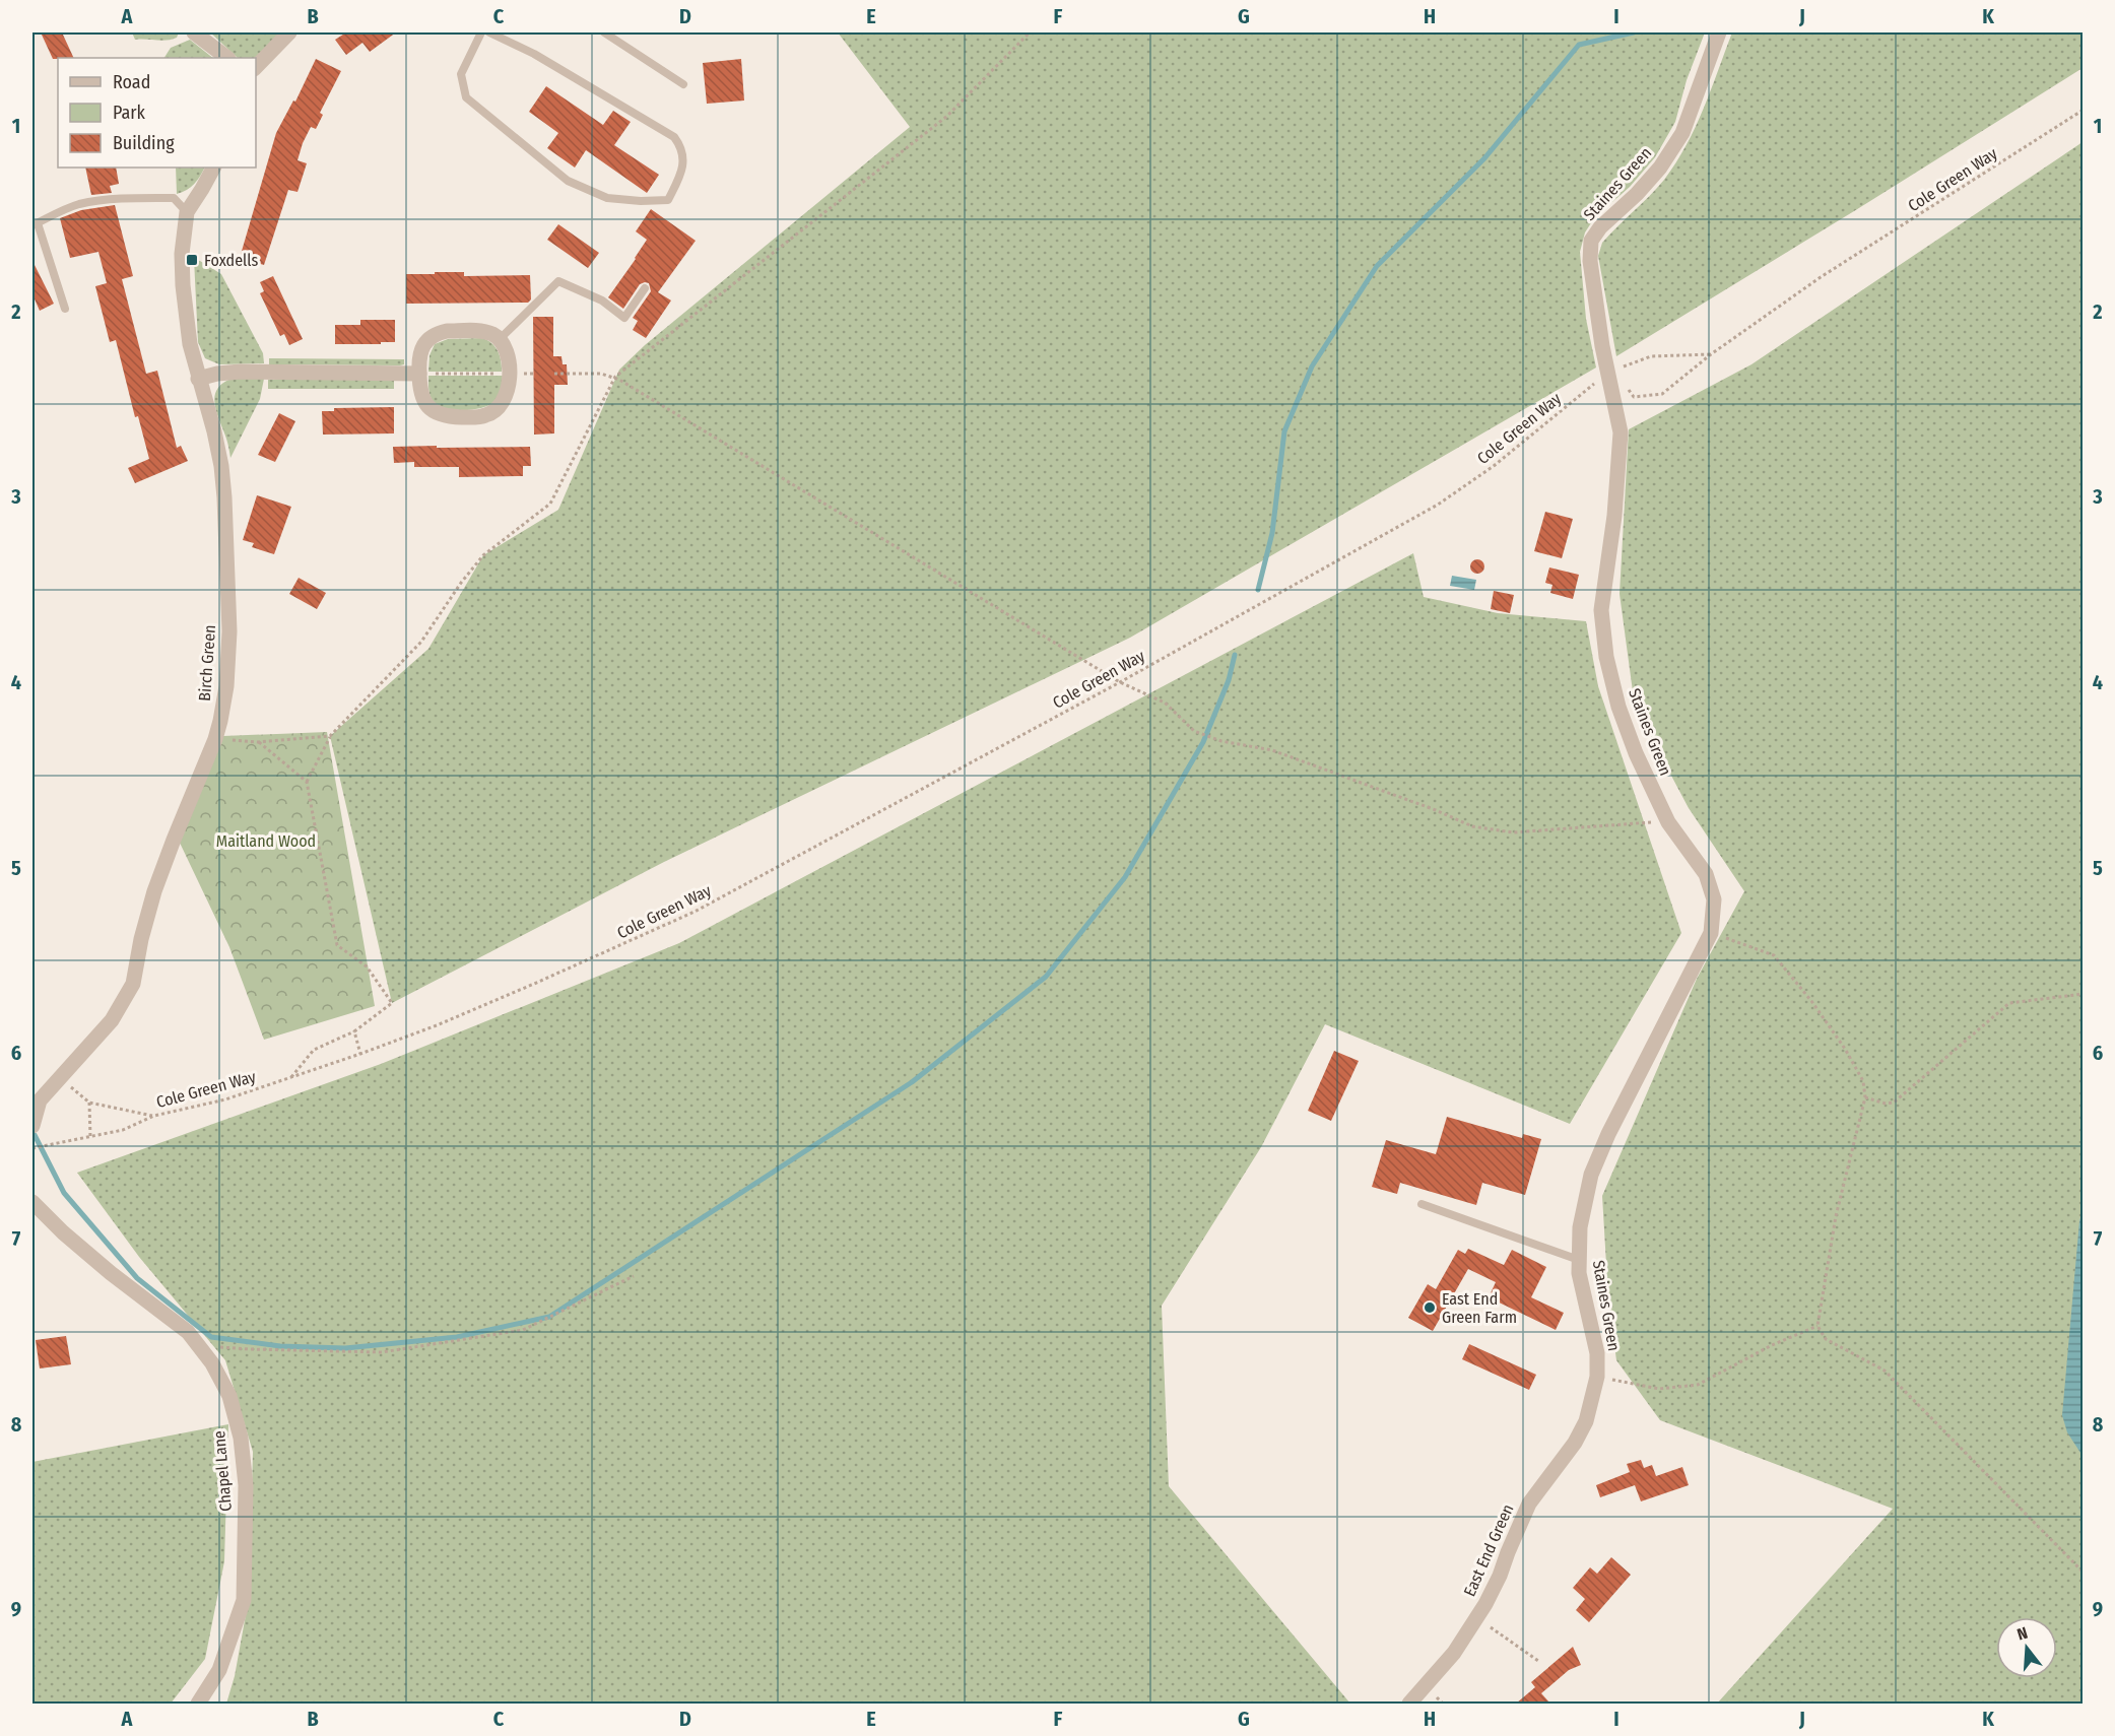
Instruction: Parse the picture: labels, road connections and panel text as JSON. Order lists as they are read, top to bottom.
{
  "streets": {
    "street": [
      "Staines Green",
      "Birch Green",
      "Chapel Lane",
      "East End Green"
    ],
    "path": ["Cole Green Way"]
  },
  "crossings": [
    ["Cole Green Way", "Staines Green"],
    ["Staines Green", "East End Green"]
  ],
  "parks": ["Maitland Wood"],
  "places": {
    "transit": ["Foxdells"],
    "other": ["East End Green Farm"]
  },
  "legend": ["Road", "Park", "Building"],
  "north": "top",
  "grid": {
    "columns": [
      "A",
      "B",
      "C",
      "D",
      "E",
      "F",
      "G",
      "H",
      "I",
      "J",
      "K"
    ],
    "rows": [
      "1",
      "2",
      "3",
      "4",
      "5",
      "6",
      "7",
      "8",
      "9"
    ]
  }
}
